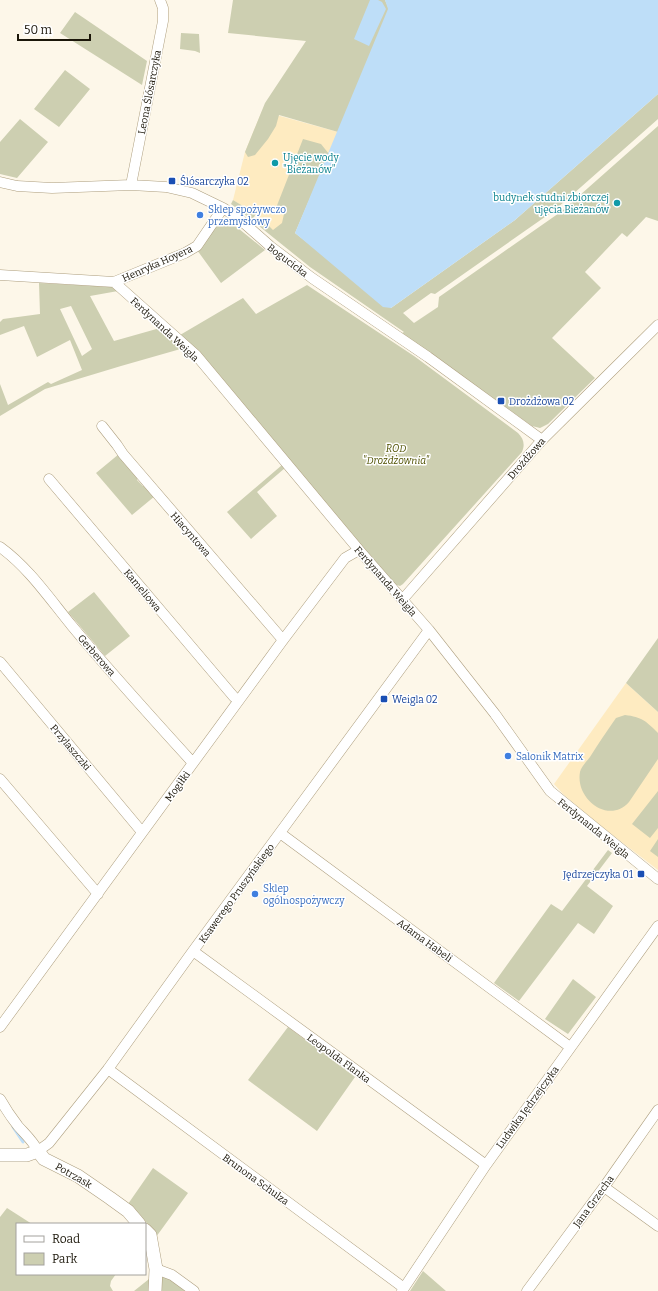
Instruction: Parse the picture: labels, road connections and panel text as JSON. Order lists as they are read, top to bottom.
{
  "streets": {
    "street": [
      "Leona Ślósarczyka",
      "Bogucicka",
      "Henryka Hoyera",
      "Ferdynanda Weigla",
      "Drożdżowa",
      "Hiacyntowa",
      "Kameliowa",
      "Gerberowa",
      "Przylaszczki",
      "Mogiłki",
      "Ksawerego Pruszyńskiego",
      "Adama Habeli",
      "Leopolda Flanka",
      "Ludwika Jędrzejczyka",
      "Potrzask",
      "Brunona Schulza",
      "Jana Grzecha"
    ]
  },
  "crossings": [
    ["Leona Ślósarczyka", "Bogucicka"],
    ["Bogucicka", "Henryka Hoyera"],
    ["Bogucicka", "Drożdżowa"],
    ["Henryka Hoyera", "Ferdynanda Weigla"],
    ["Ferdynanda Weigla", "Drożdżowa"],
    ["Ferdynanda Weigla", "Mogiłki"],
    ["Ferdynanda Weigla", "Ksawerego Pruszyńskiego"],
    ["Hiacyntowa", "Mogiłki"],
    ["Kameliowa", "Mogiłki"],
    ["Gerberowa", "Mogiłki"],
    ["Przylaszczki", "Mogiłki"],
    ["Ksawerego Pruszyńskiego", "Adama Habeli"],
    ["Ksawerego Pruszyńskiego", "Leopolda Flanka"],
    ["Ksawerego Pruszyńskiego", "Potrzask"],
    ["Ksawerego Pruszyńskiego", "Brunona Schulza"],
    ["Adama Habeli", "Ludwika Jędrzejczyka"],
    ["Leopolda Flanka", "Ludwika Jędrzejczyka"],
    ["Ludwika Jędrzejczyka", "Brunona Schulza"]
  ],
  "parks": ["ROD \"Drożdżownia\""],
  "places": {
    "other": [
      "Ujęcie wody \"Bieżanów\"",
      "budynek studni zbiorczej ujęcia Bieżanów",
      "Sklep spożywczo przemysłowy",
      "Salonik Matrix",
      "Sklep ogólnospożywczy"
    ],
    "transit": [
      "Ślósarczyka 02",
      "Drożdżowa 02",
      "Weigla 02",
      "Jędrzejczyka 01"
    ]
  },
  "legend": ["Road", "Park"],
  "scale_bar": "50 m"
}
